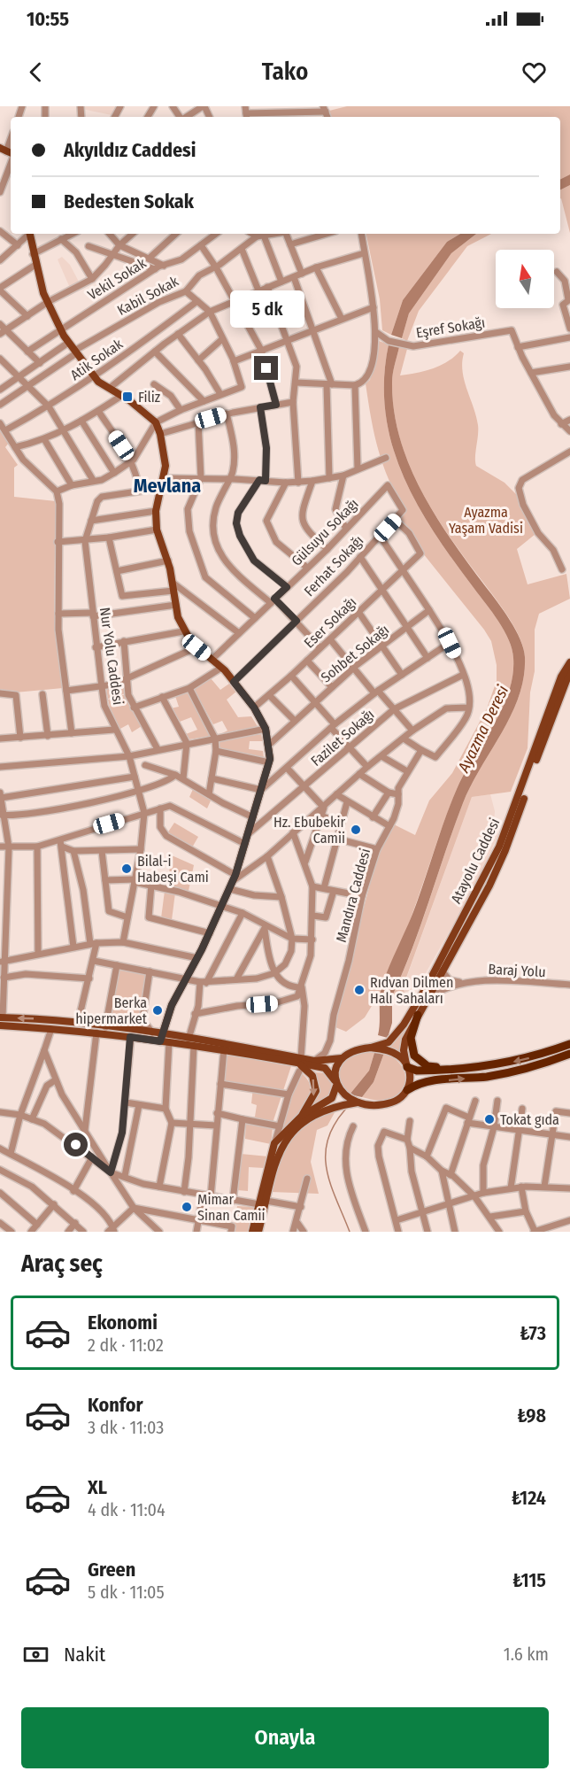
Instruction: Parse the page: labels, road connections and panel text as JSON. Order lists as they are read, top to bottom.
{
  "streets": {
    "main road": ["Atayolu Caddesi"],
    "street": [
      "Vekil Sokak",
      "Kabil Sokak",
      "Eşref Sokağı",
      "Atik Sokak",
      "Gülsuyu Sokağı",
      "Ferhat Sokağı",
      "Eser Sokağı",
      "Sohbet Sokağı",
      "Nur Yolu Caddesi",
      "Fazilet Sokağı",
      "Mandıra Caddesi",
      "Baraj Yolu"
    ]
  },
  "crossings": [
    ["Gülsuyu Sokağı", "Ferhat Sokağı"],
    ["Ferhat Sokağı", "Eser Sokağı"],
    ["Atayolu Caddesi", "Baraj Yolu"]
  ],
  "districts": ["Mevlana"],
  "water": ["Ayazma Deresi"],
  "parks": ["Ayazma Yaşam Vadisi"],
  "places": {
    "transit": ["Filiz"],
    "other": [
      "Hz. Ebubekir Camii",
      "Bilal-i Habeşi Cami",
      "Rıdvan Dilmen Halı Sahaları",
      "Berka hipermarket",
      "Tokat gıda",
      "Mimar Sinan Camii"
    ]
  },
  "north": "top",
  "page": {
    "status": "10:55",
    "header": "Tako",
    "banner": ["Akyıldız Caddesi", "Bedesten Sokak"],
    "bubble": "5 dk",
    "heading": "Araç seç",
    "list": [
      {
        "name": "Ekonomi",
        "note": "2 dk · 11:02",
        "value": "₺73"
      },
      {
        "name": "Konfor",
        "note": "3 dk · 11:03",
        "value": "₺98"
      },
      {
        "name": "XL",
        "note": "4 dk · 11:04",
        "value": "₺124"
      },
      {
        "name": "Green",
        "note": "5 dk · 11:05",
        "value": "₺115"
      }
    ],
    "pay": ["Nakit", "1.6 km"],
    "buttons": "Onayla"
  }
}
